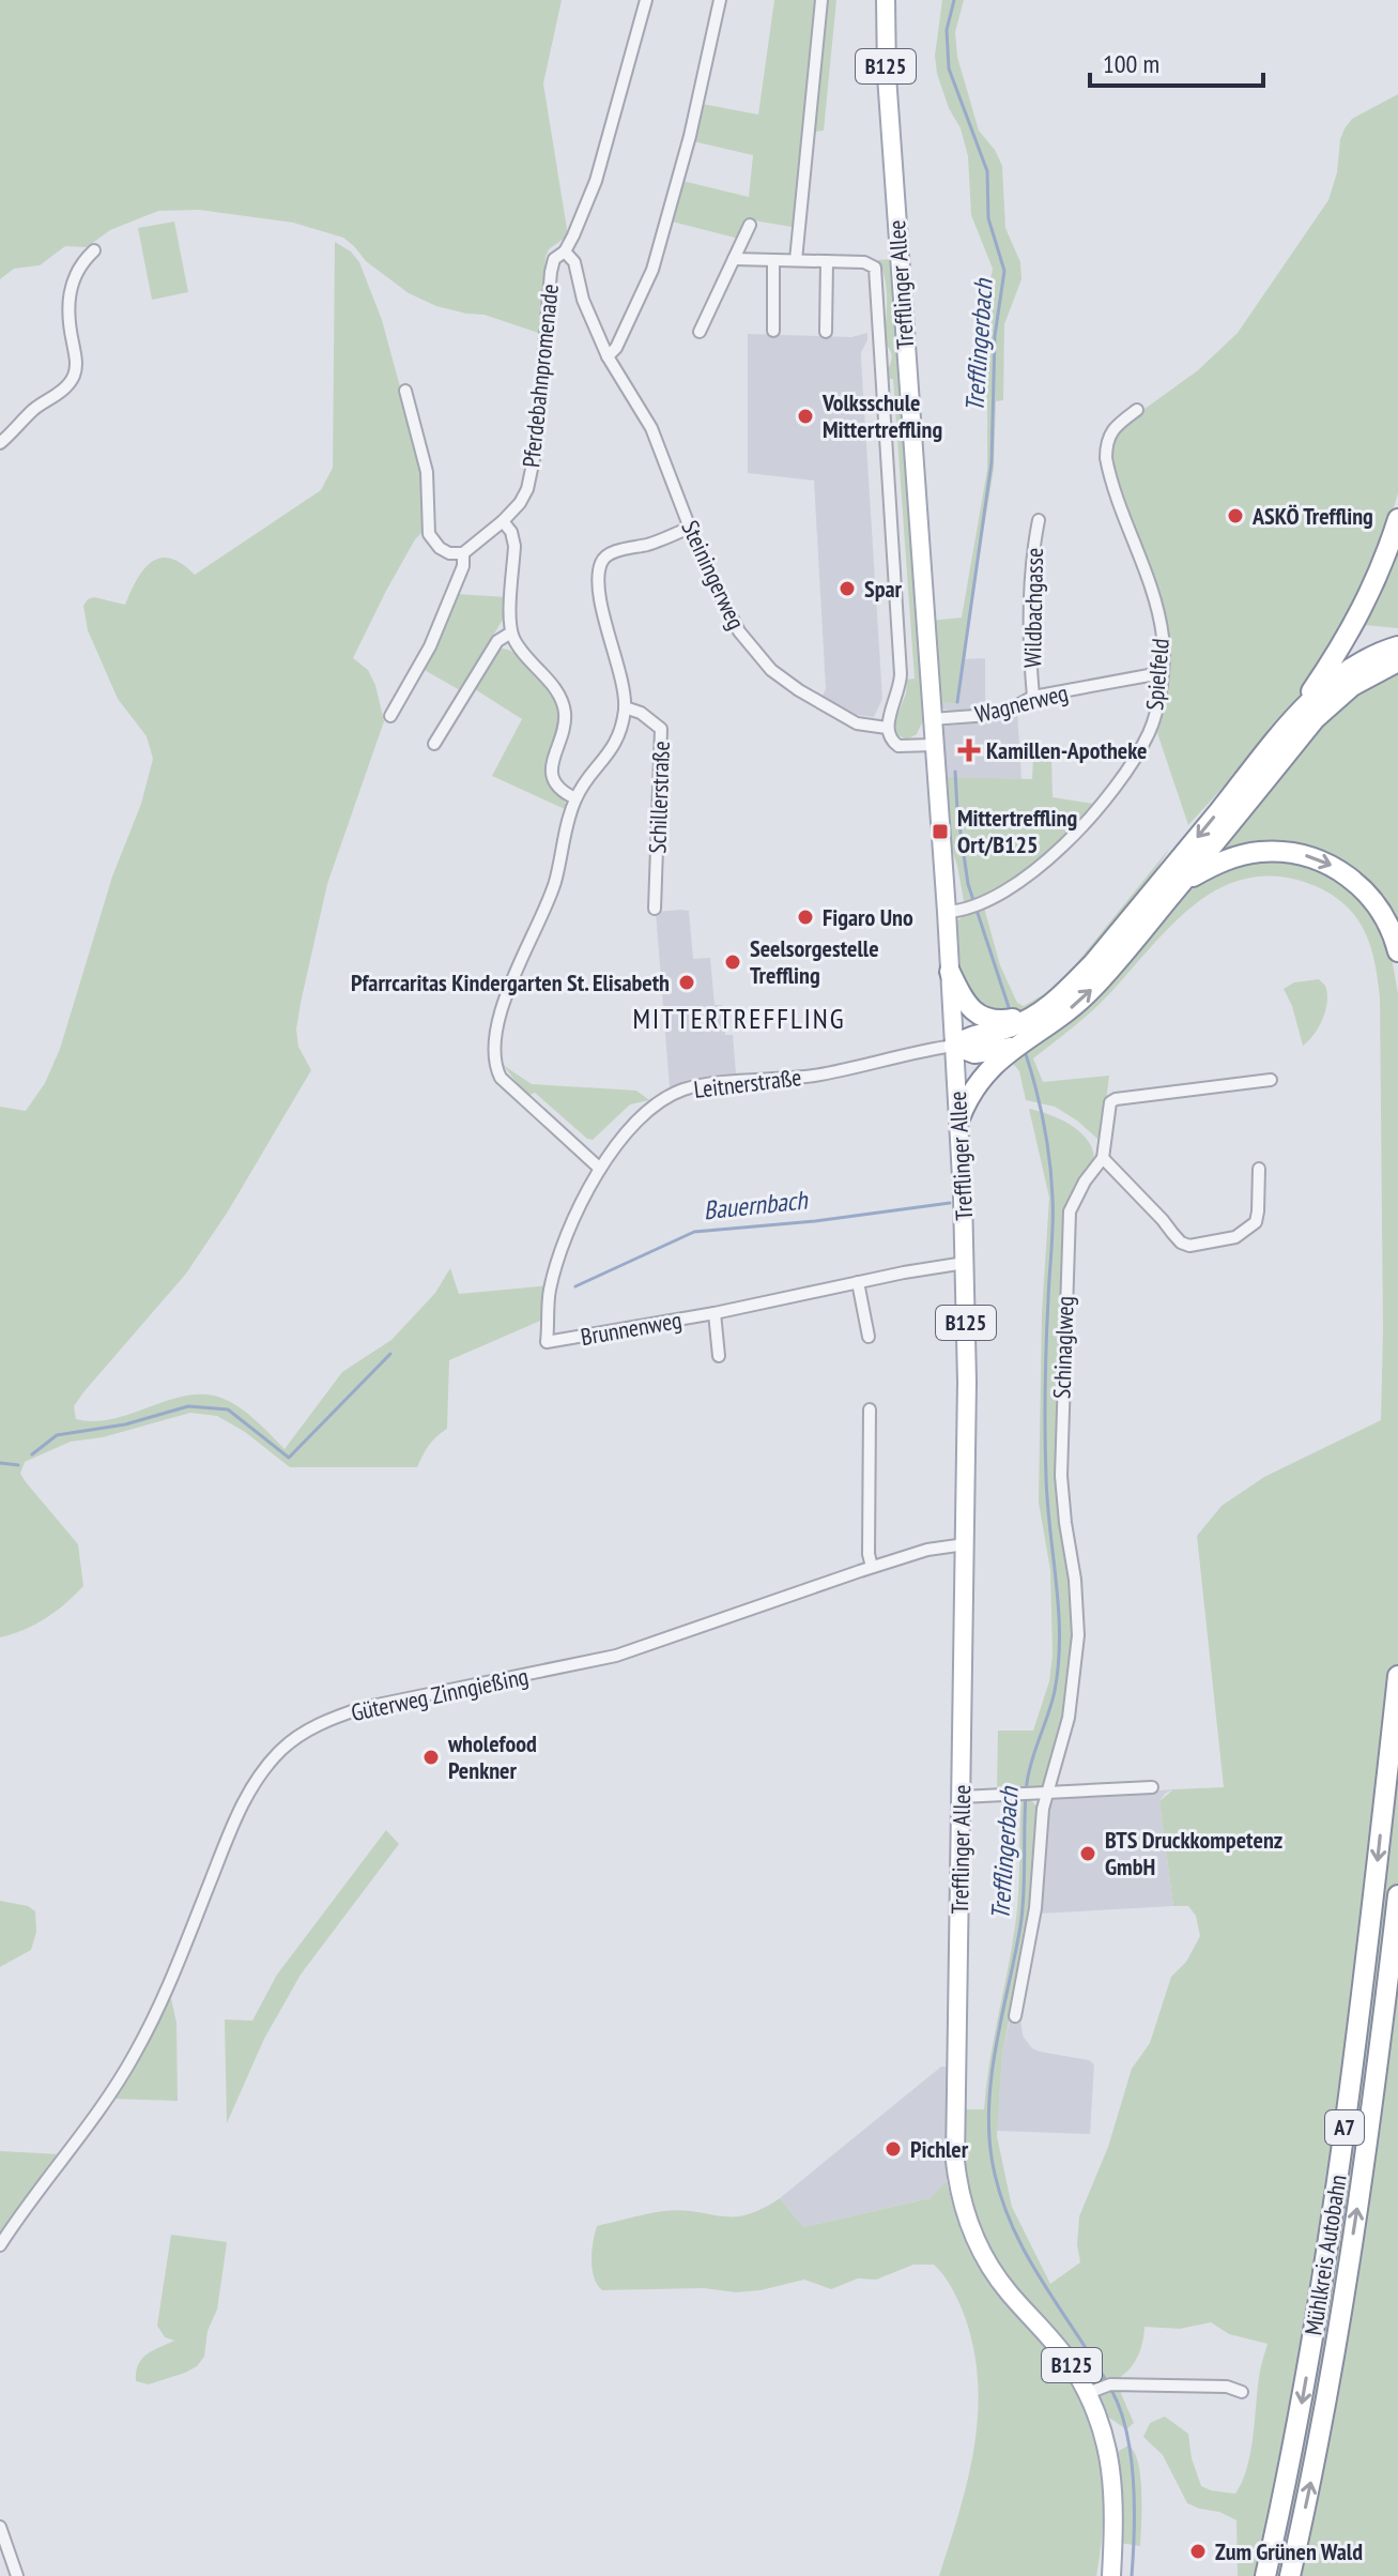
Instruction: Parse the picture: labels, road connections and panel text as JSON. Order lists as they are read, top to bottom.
{
  "streets": {
    "highway": ["A7", "Mühlkreis Autobahn"],
    "main road": ["B125", "Trefflinger Allee"],
    "street": [
      "Pferdebahnpromenade",
      "Steiningerweg",
      "Wildbachgasse",
      "Spielfeld",
      "Wagnerweg",
      "Schillerstraße",
      "Leitnerstraße",
      "Brunnenweg",
      "Schinaglweg",
      "Güterweg Zinngießing"
    ]
  },
  "crossings": [
    ["B125", "Trefflinger Allee"],
    ["Trefflinger Allee", "Steiningerweg"],
    ["Trefflinger Allee", "Spielfeld"],
    ["Trefflinger Allee", "Wagnerweg"],
    ["Trefflinger Allee", "Leitnerstraße"],
    ["Trefflinger Allee", "Brunnenweg"],
    ["Trefflinger Allee", "Güterweg Zinngießing"],
    ["Pferdebahnpromenade", "Steiningerweg"],
    ["Wildbachgasse", "Wagnerweg"],
    ["Spielfeld", "Wagnerweg"],
    ["Leitnerstraße", "Brunnenweg"]
  ],
  "districts": ["MITTERTREFFLING"],
  "water": ["Trefflingerbach", "Bauernbach"],
  "places": {
    "other": [
      "Volksschule Mittertreffling",
      "ASKÖ Treffling",
      "Spar",
      "Figaro Uno",
      "Seelsorgestelle Treffling",
      "Pfarrcaritas Kindergarten St. Elisabeth",
      "wholefood Penkner",
      "BTS Druckkompetenz GmbH",
      "Pichler",
      "Zum Grünen Wald"
    ],
    "health": ["Kamillen-Apotheke"],
    "transit": ["Mittertreffling Ort/B125"]
  },
  "scale_bar": "100 m"
}
